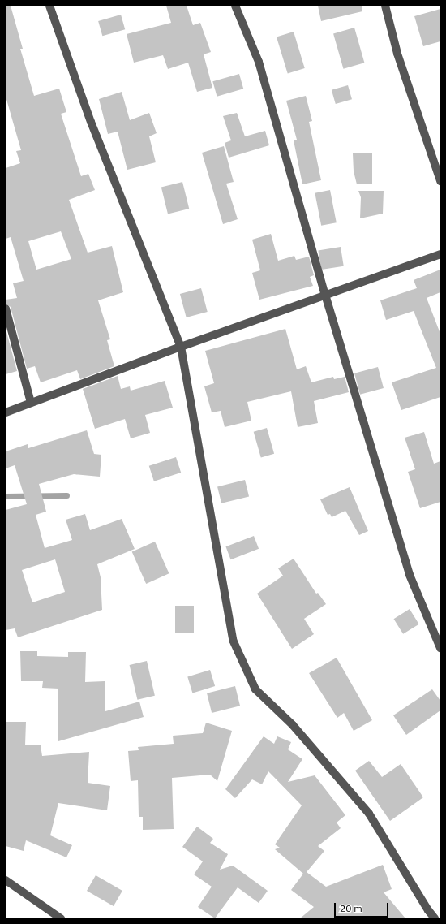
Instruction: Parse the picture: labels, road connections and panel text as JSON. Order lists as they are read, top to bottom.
{
  "scale_bar": "20 m"
}
